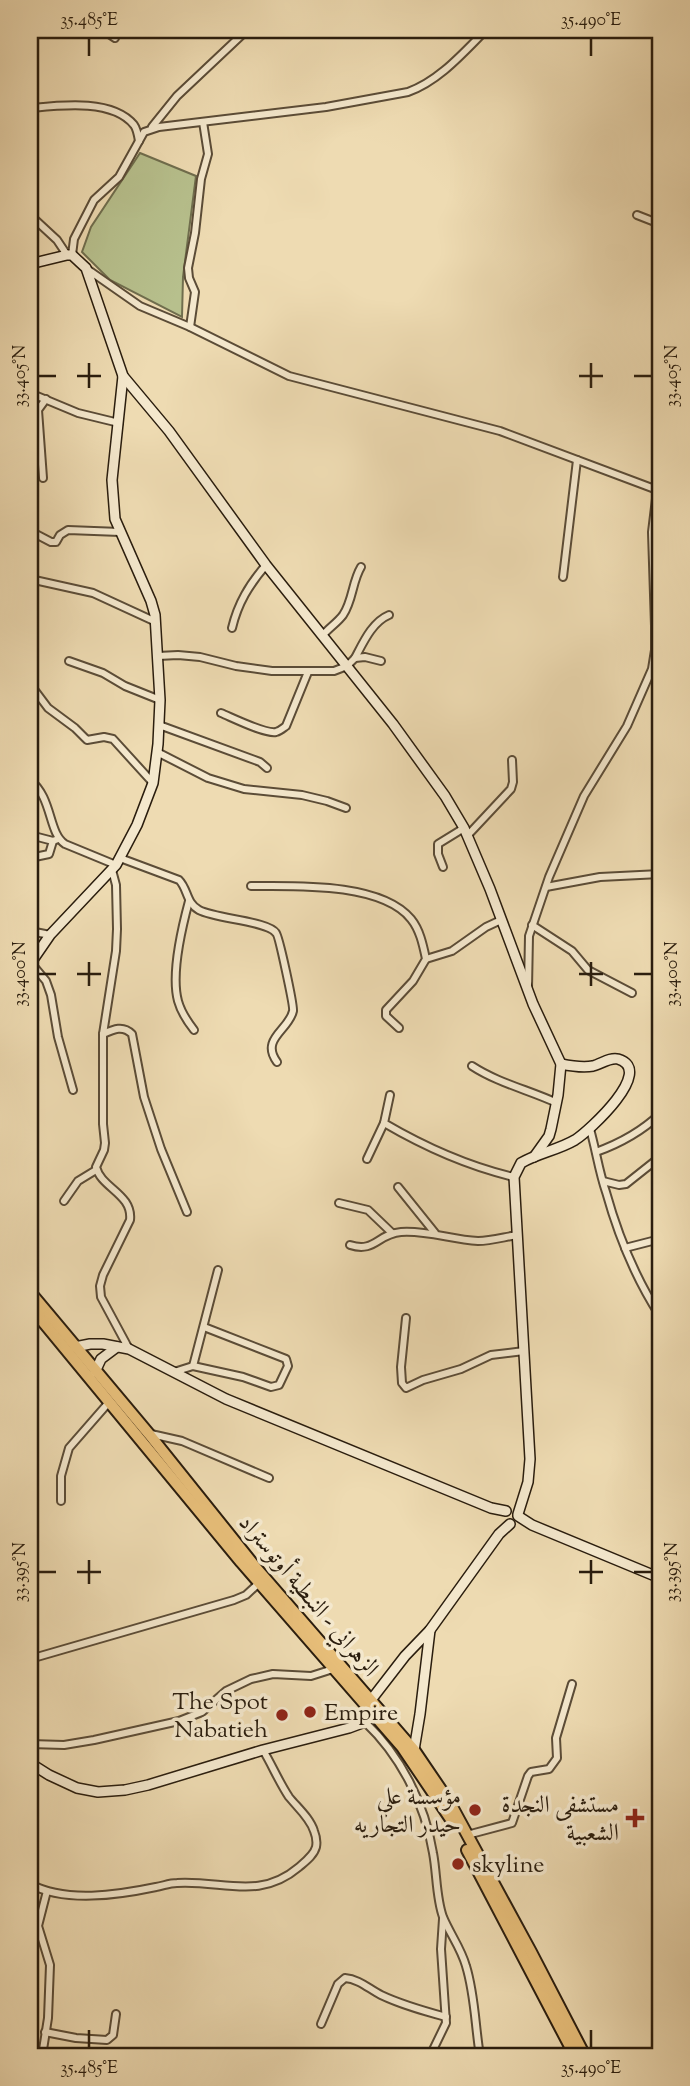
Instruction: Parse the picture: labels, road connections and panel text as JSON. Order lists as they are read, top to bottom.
{
  "streets": {
    "highway": ["الزهراني - النبطية أوتوستراد"]
  },
  "places": {
    "other": [
      "Empire",
      "The Spot Nabatieh",
      "مؤسسة علي حيدر التجاريه",
      "skyline"
    ],
    "health": ["مستشفى النجدة الشعبية"]
  },
  "coordinates": [
    "35.485°E",
    "35.490°E",
    "33.405°N",
    "33.400°N",
    "33.395°N"
  ]
}
